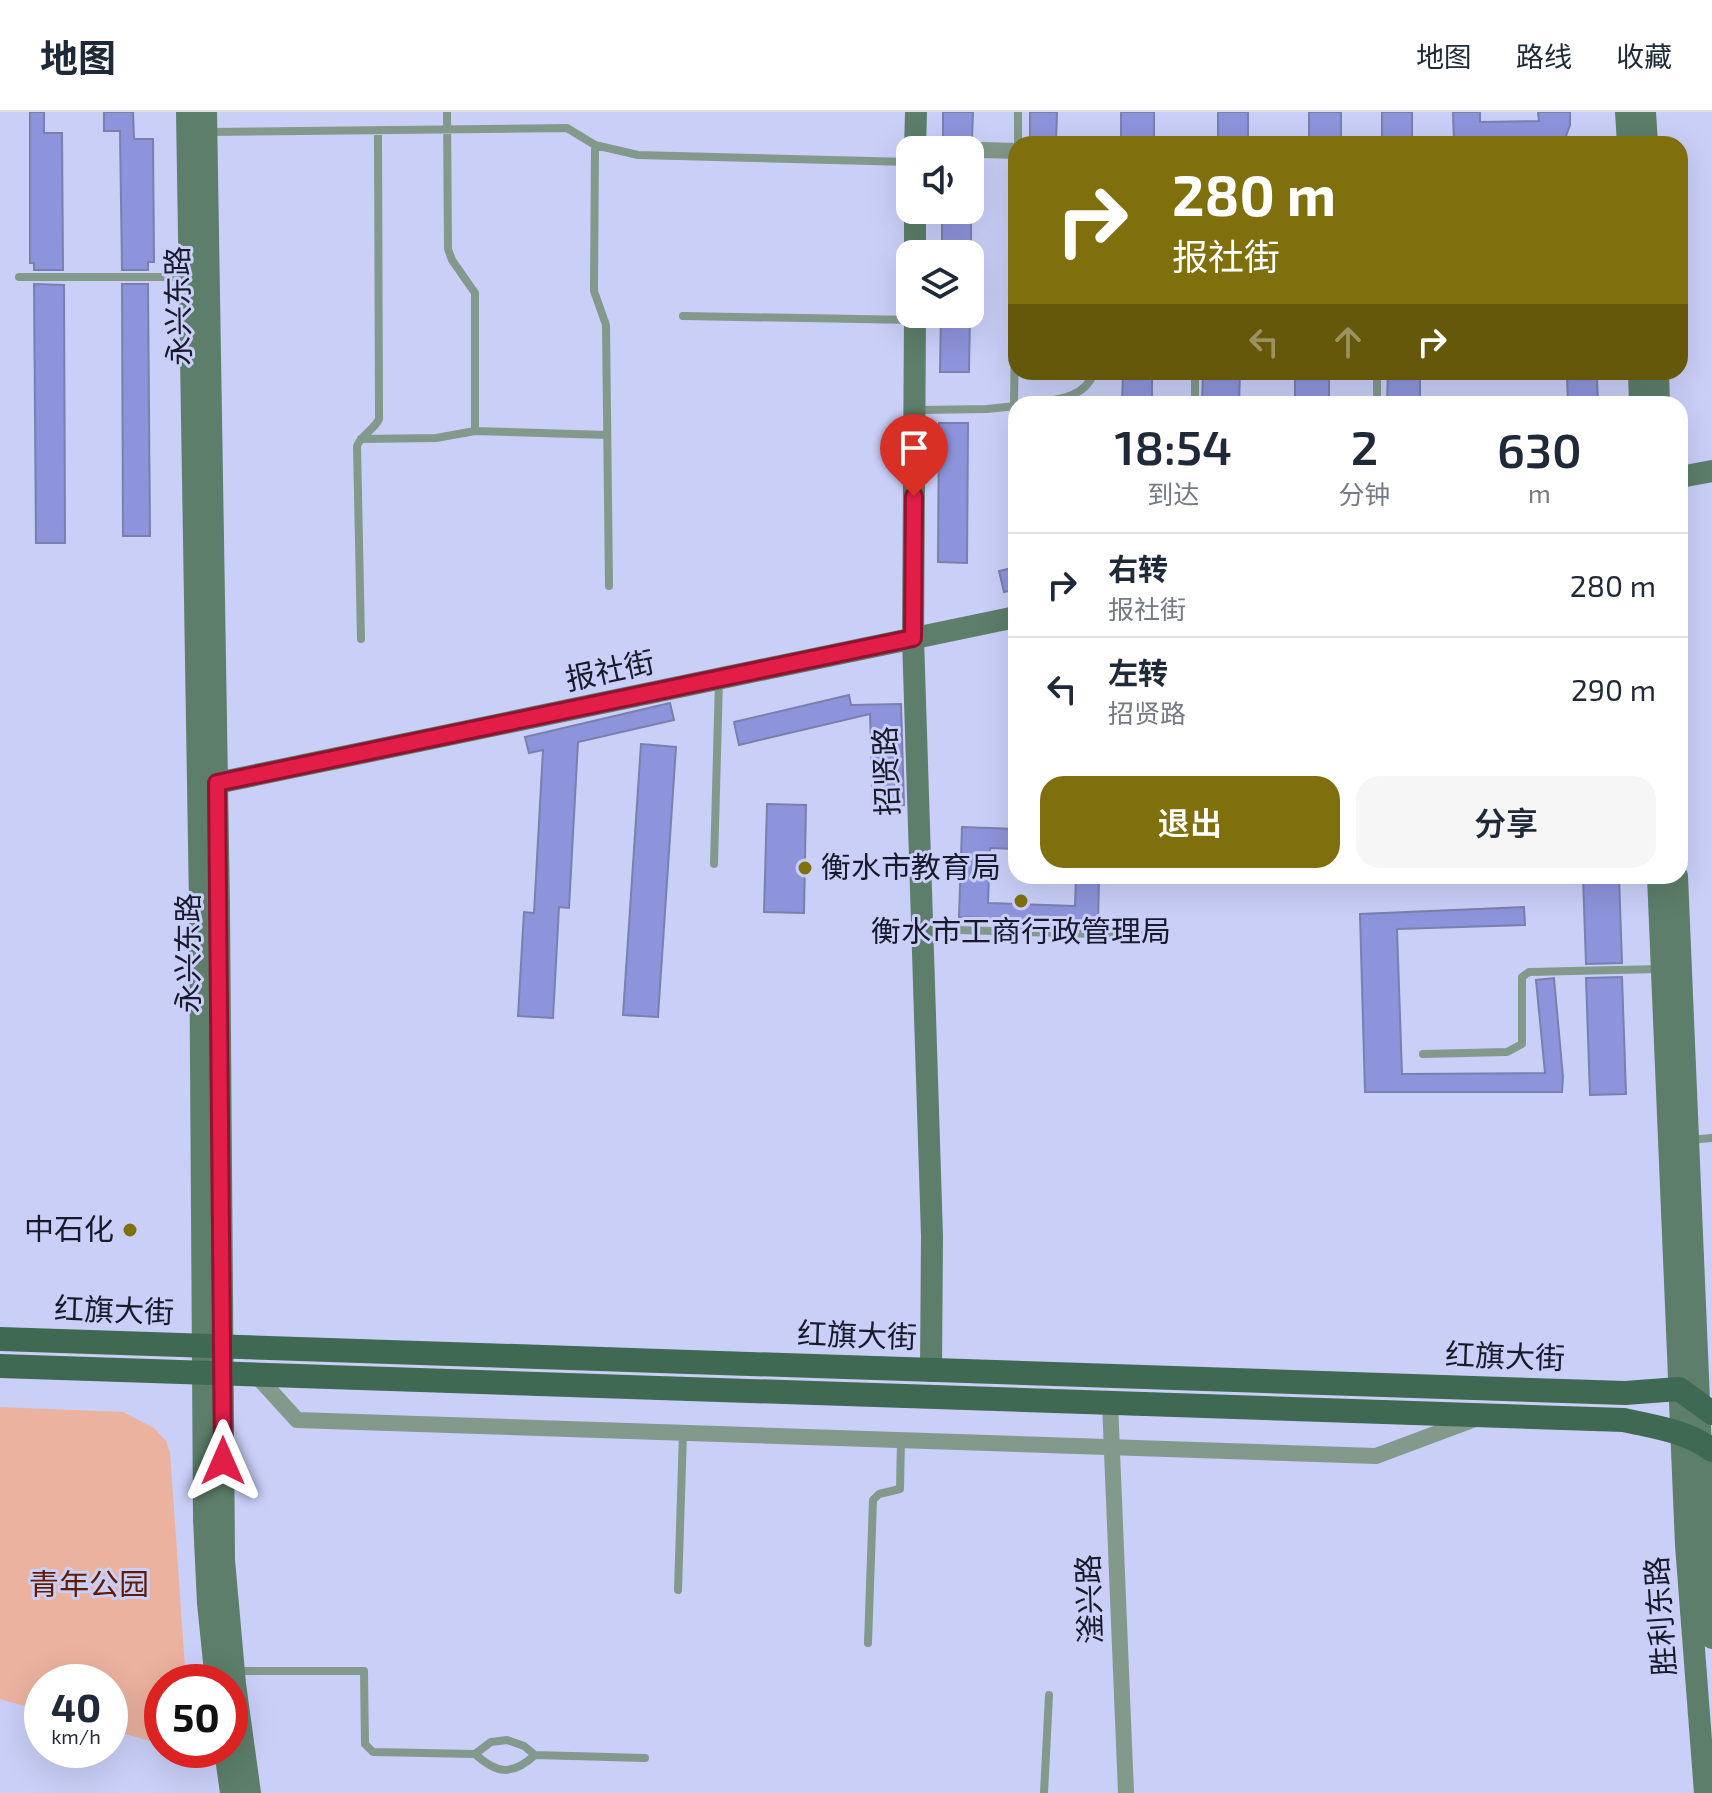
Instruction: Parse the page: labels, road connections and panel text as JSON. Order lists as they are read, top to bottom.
{
  "streets": {
    "main road": [
      "永兴东路",
      "报社街",
      "招贤路",
      "红旗大街",
      "胜利东路"
    ],
    "street": ["滏兴路"]
  },
  "crossings": [
    ["永兴东路", "报社街"],
    ["永兴东路", "红旗大街"],
    ["报社街", "招贤路"],
    ["招贤路", "红旗大街"],
    ["红旗大街", "滏兴路"],
    ["红旗大街", "胜利东路"]
  ],
  "parks": ["青年公园"],
  "places": ["衡水市教育局", "衡水市工商行政管理局", "中石化"],
  "page": {
    "header": "地图",
    "nav": ["地图", "路线", "收藏"],
    "turn": ["280 m", "报社街"],
    "eta": [
      "18:54",
      "到达",
      "2",
      "分钟",
      "630",
      "m"
    ],
    "list": [
      {
        "name": "右转",
        "note": "报社街",
        "value": "280 m"
      },
      {
        "name": "左转",
        "note": "招贤路",
        "value": "290 m"
      }
    ],
    "buttons": ["退出", "分享"],
    "speed": "40 km/h",
    "limit": "50"
  }
}
